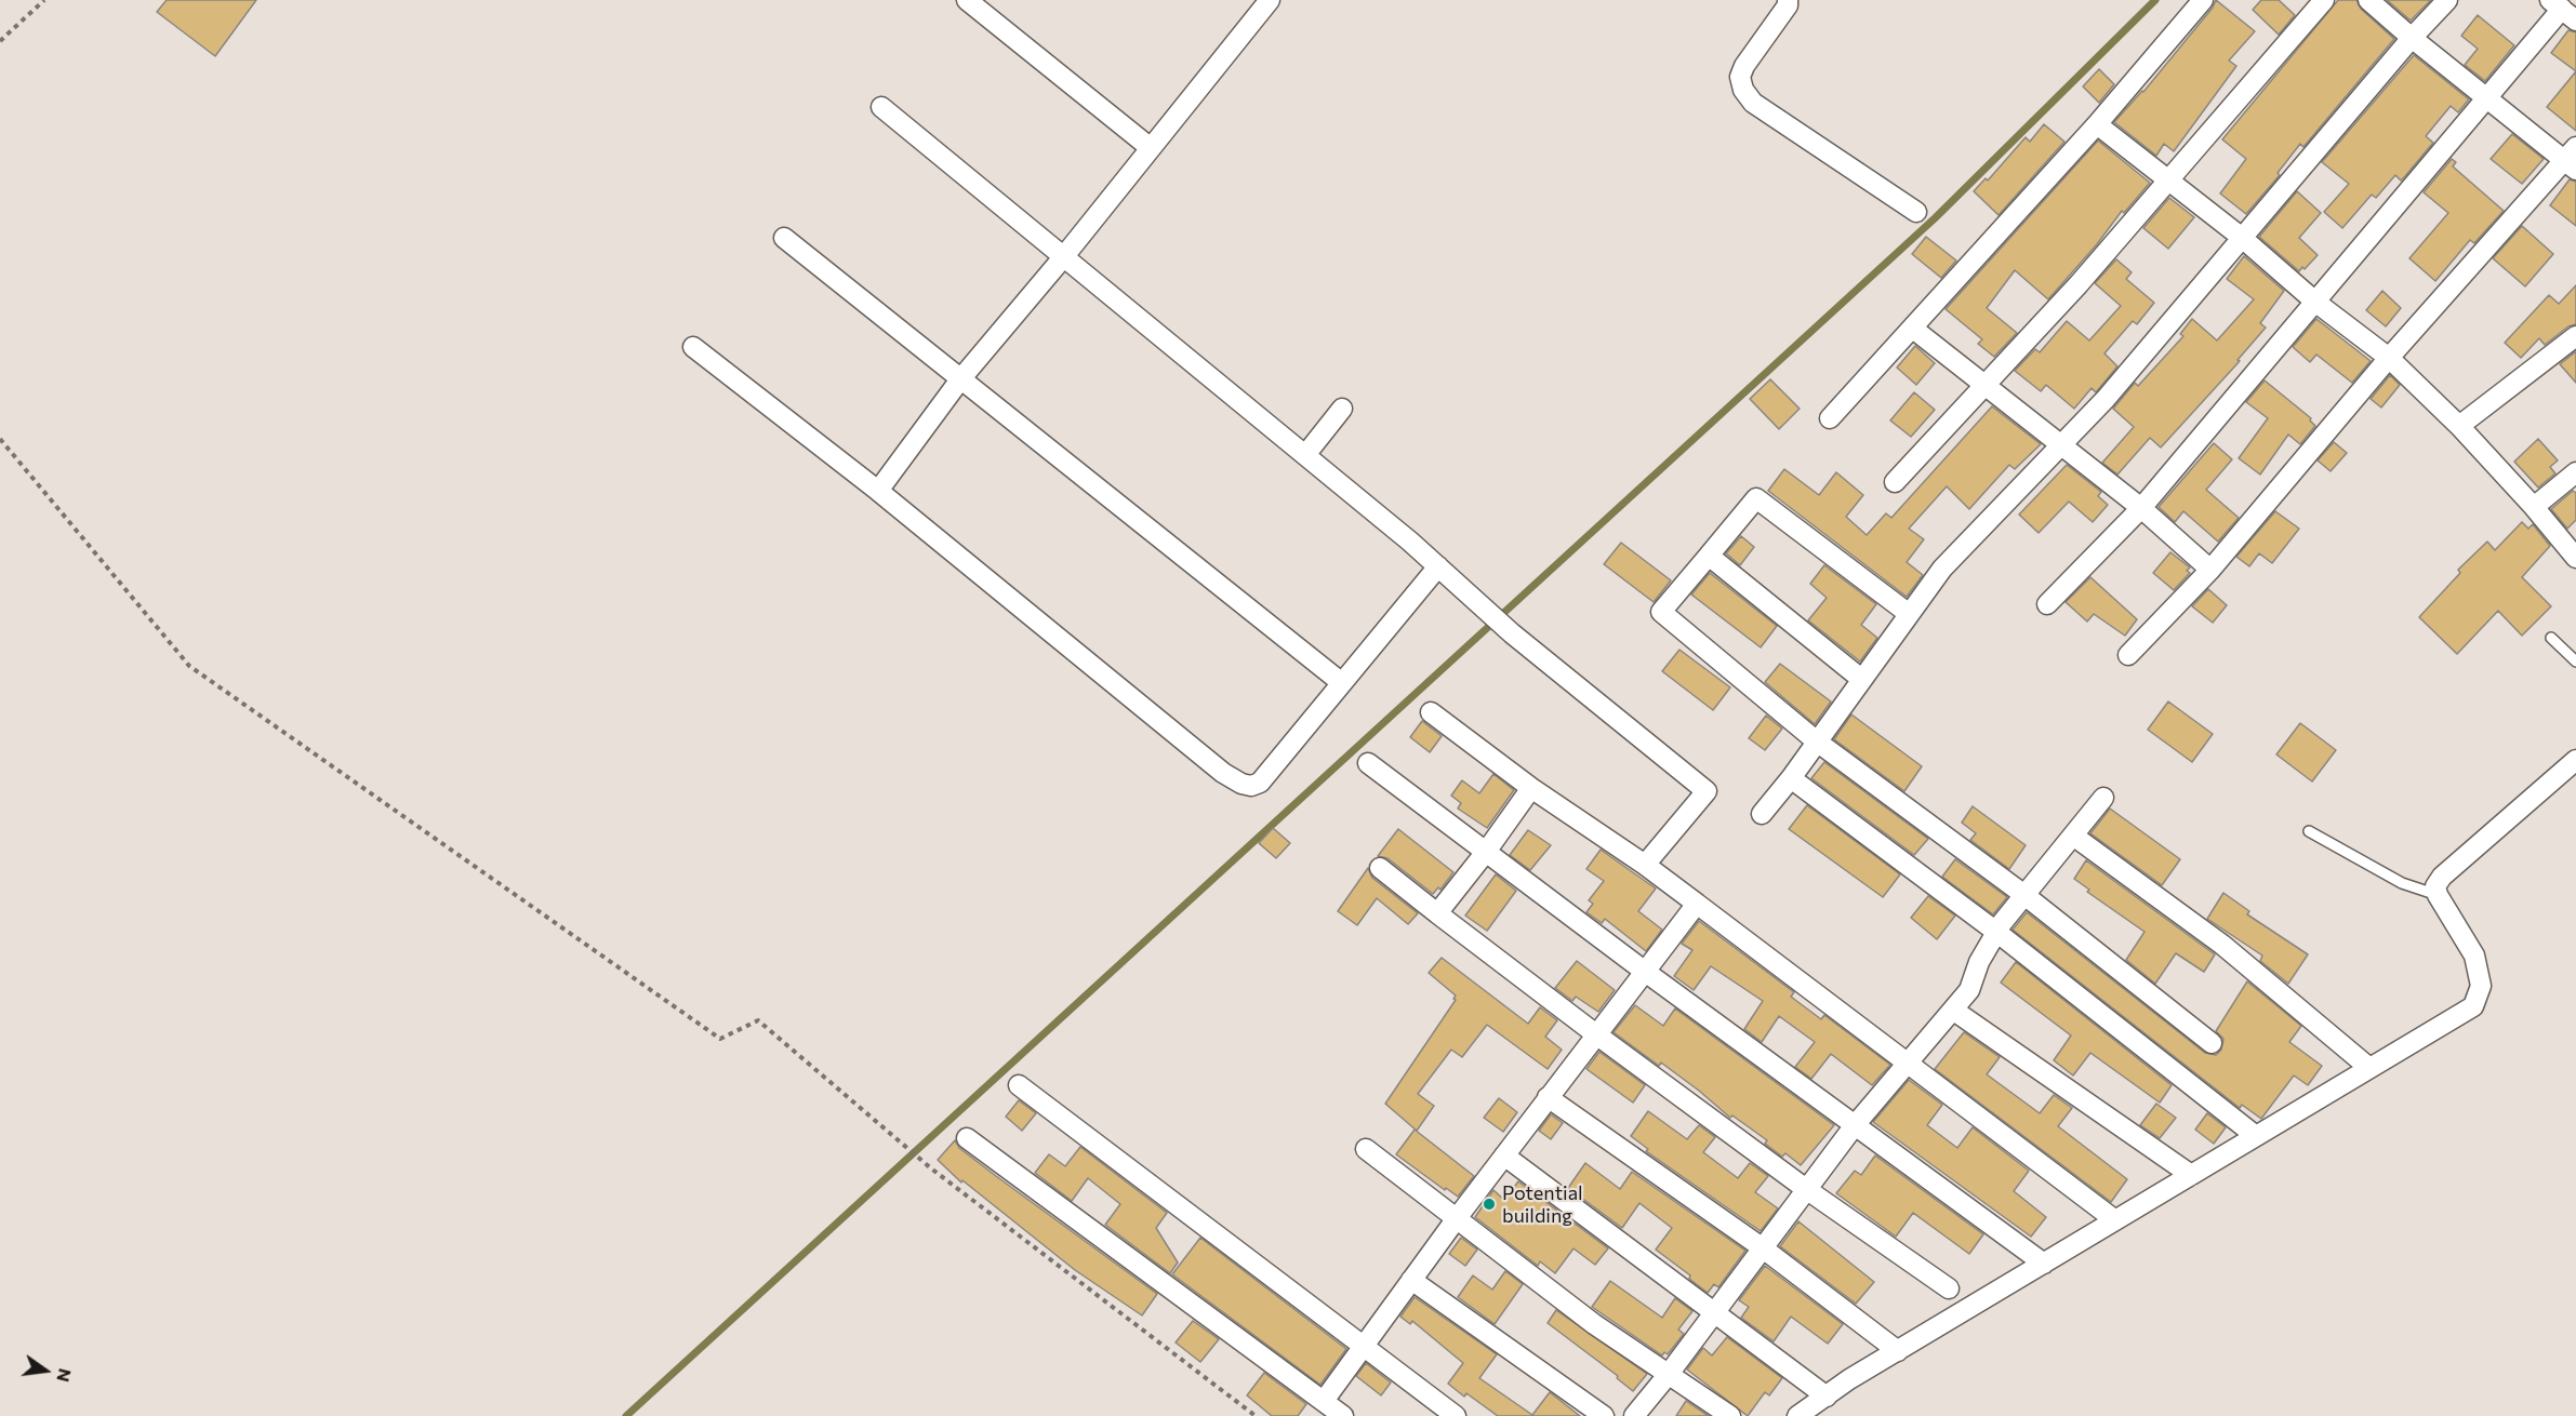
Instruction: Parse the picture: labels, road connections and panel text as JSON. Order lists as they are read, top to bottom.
{
  "places": ["Potential building"],
  "north": "right"
}
